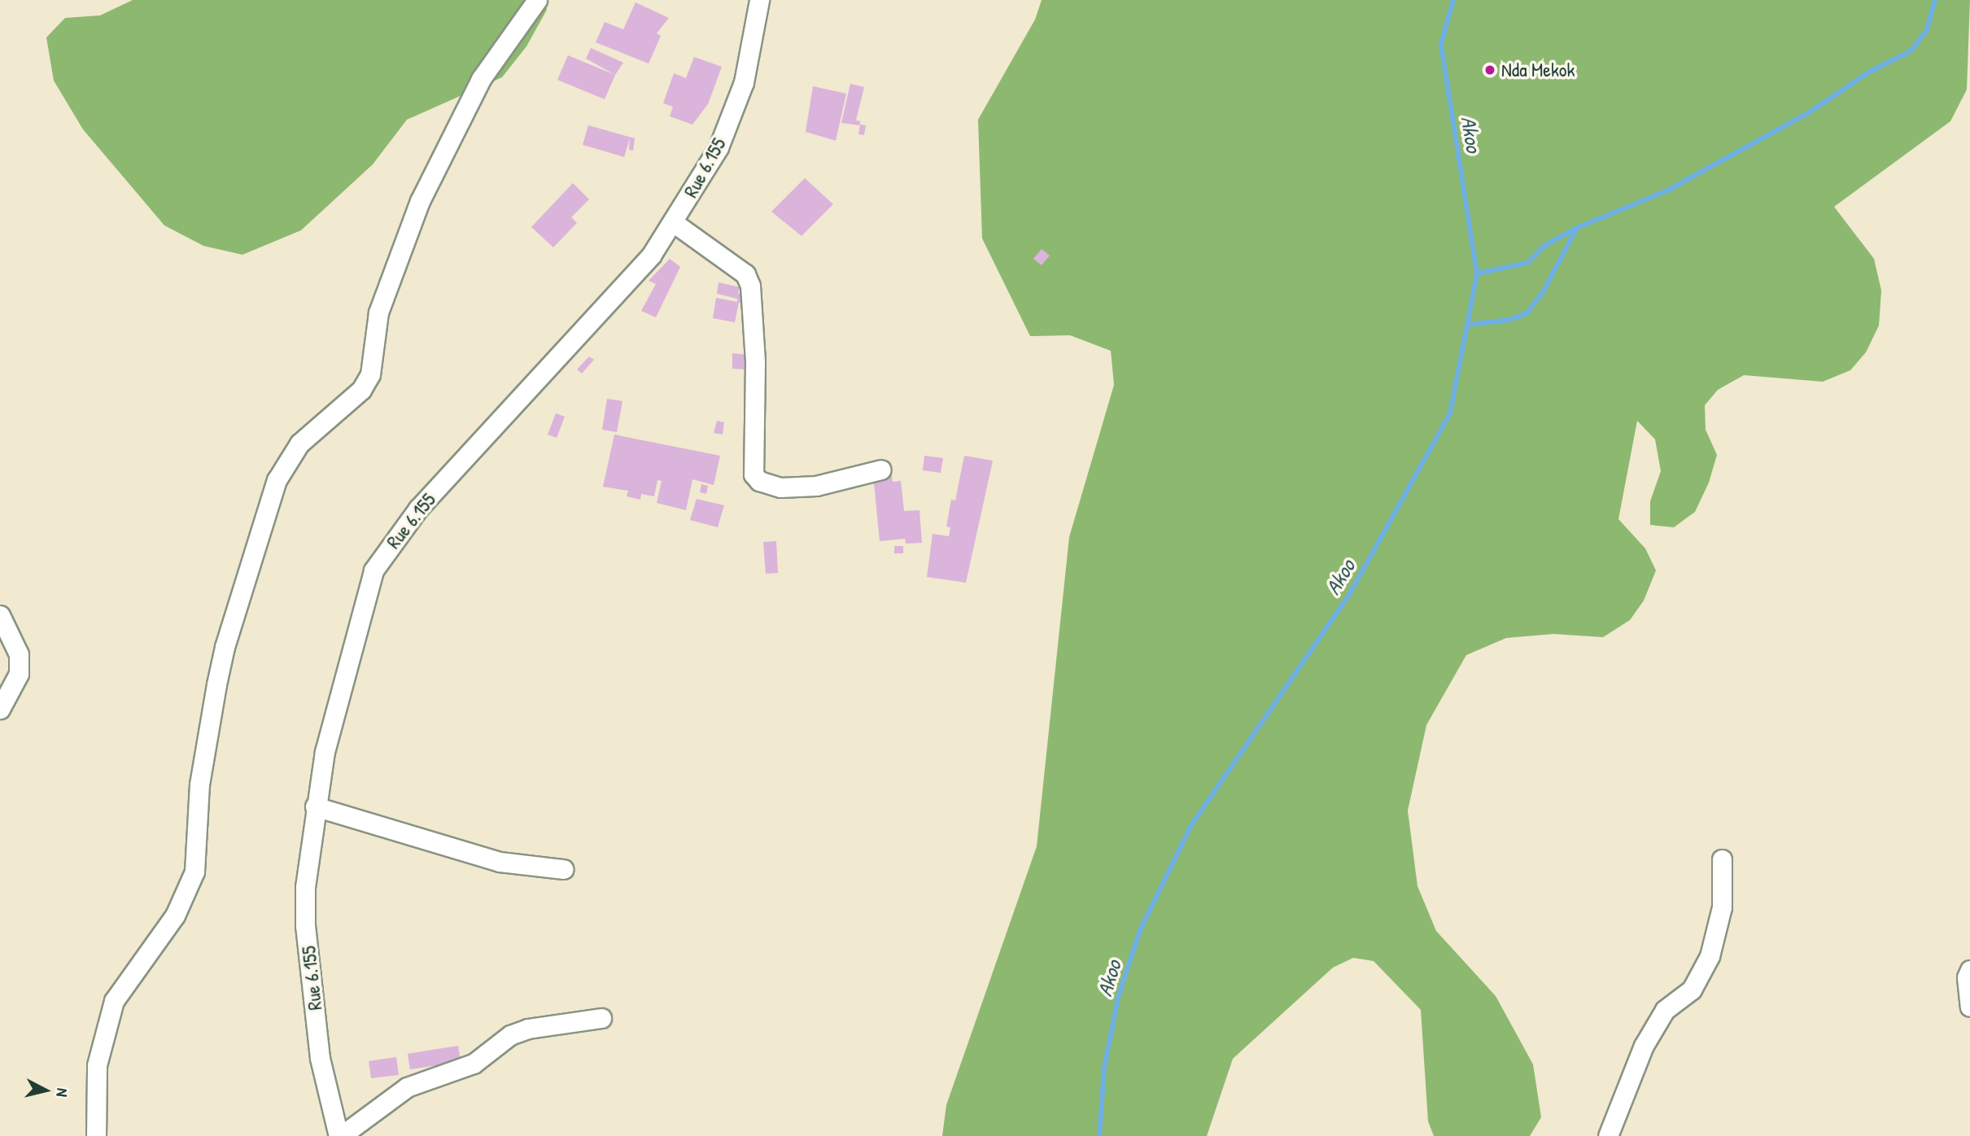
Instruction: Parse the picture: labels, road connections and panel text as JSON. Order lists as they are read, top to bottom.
{
  "streets": {
    "street": ["Rue 6.155"]
  },
  "water": ["Akoo"],
  "places": ["Nda Mekok"],
  "north": "right"
}
